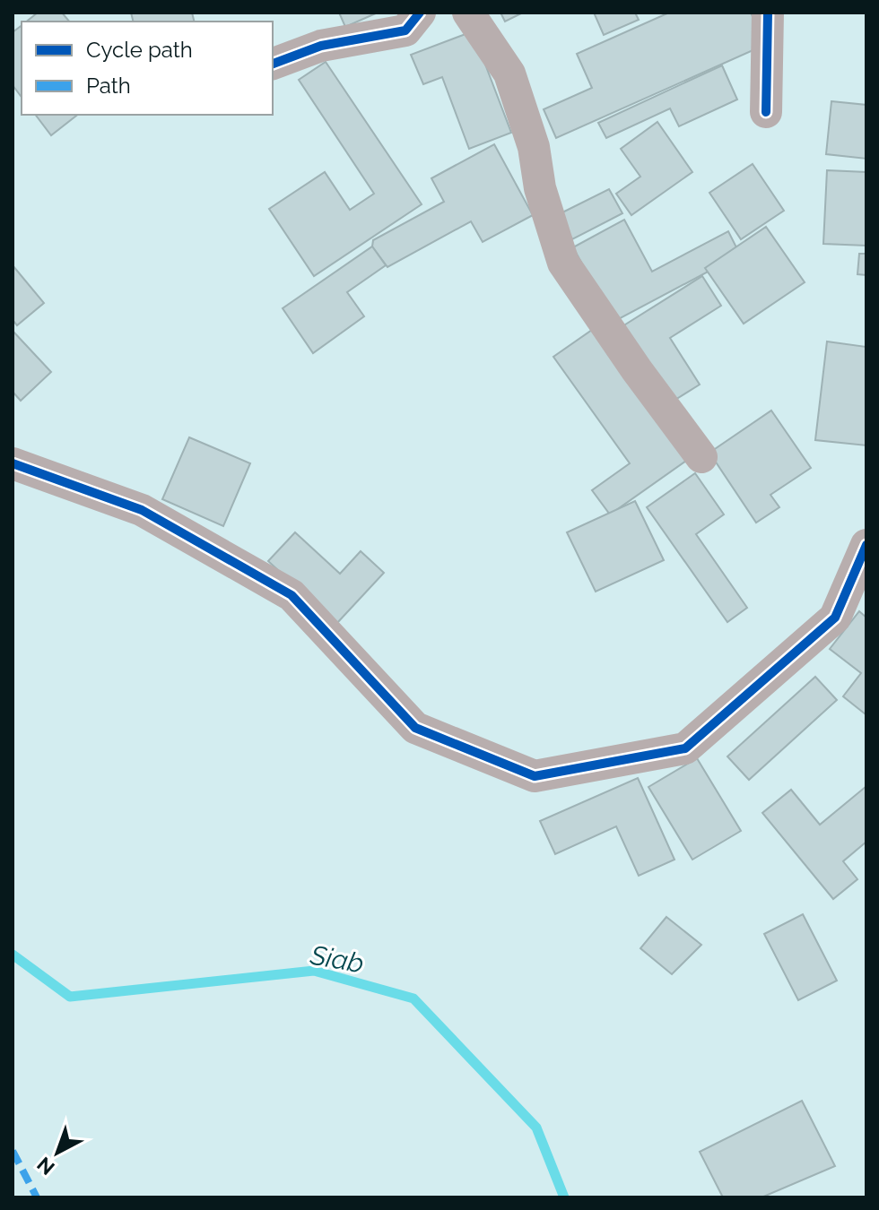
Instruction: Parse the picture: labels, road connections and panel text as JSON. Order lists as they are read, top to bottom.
{
  "water": ["Siab"],
  "legend": ["Cycle path", "Path"],
  "north": "bottom left"
}
